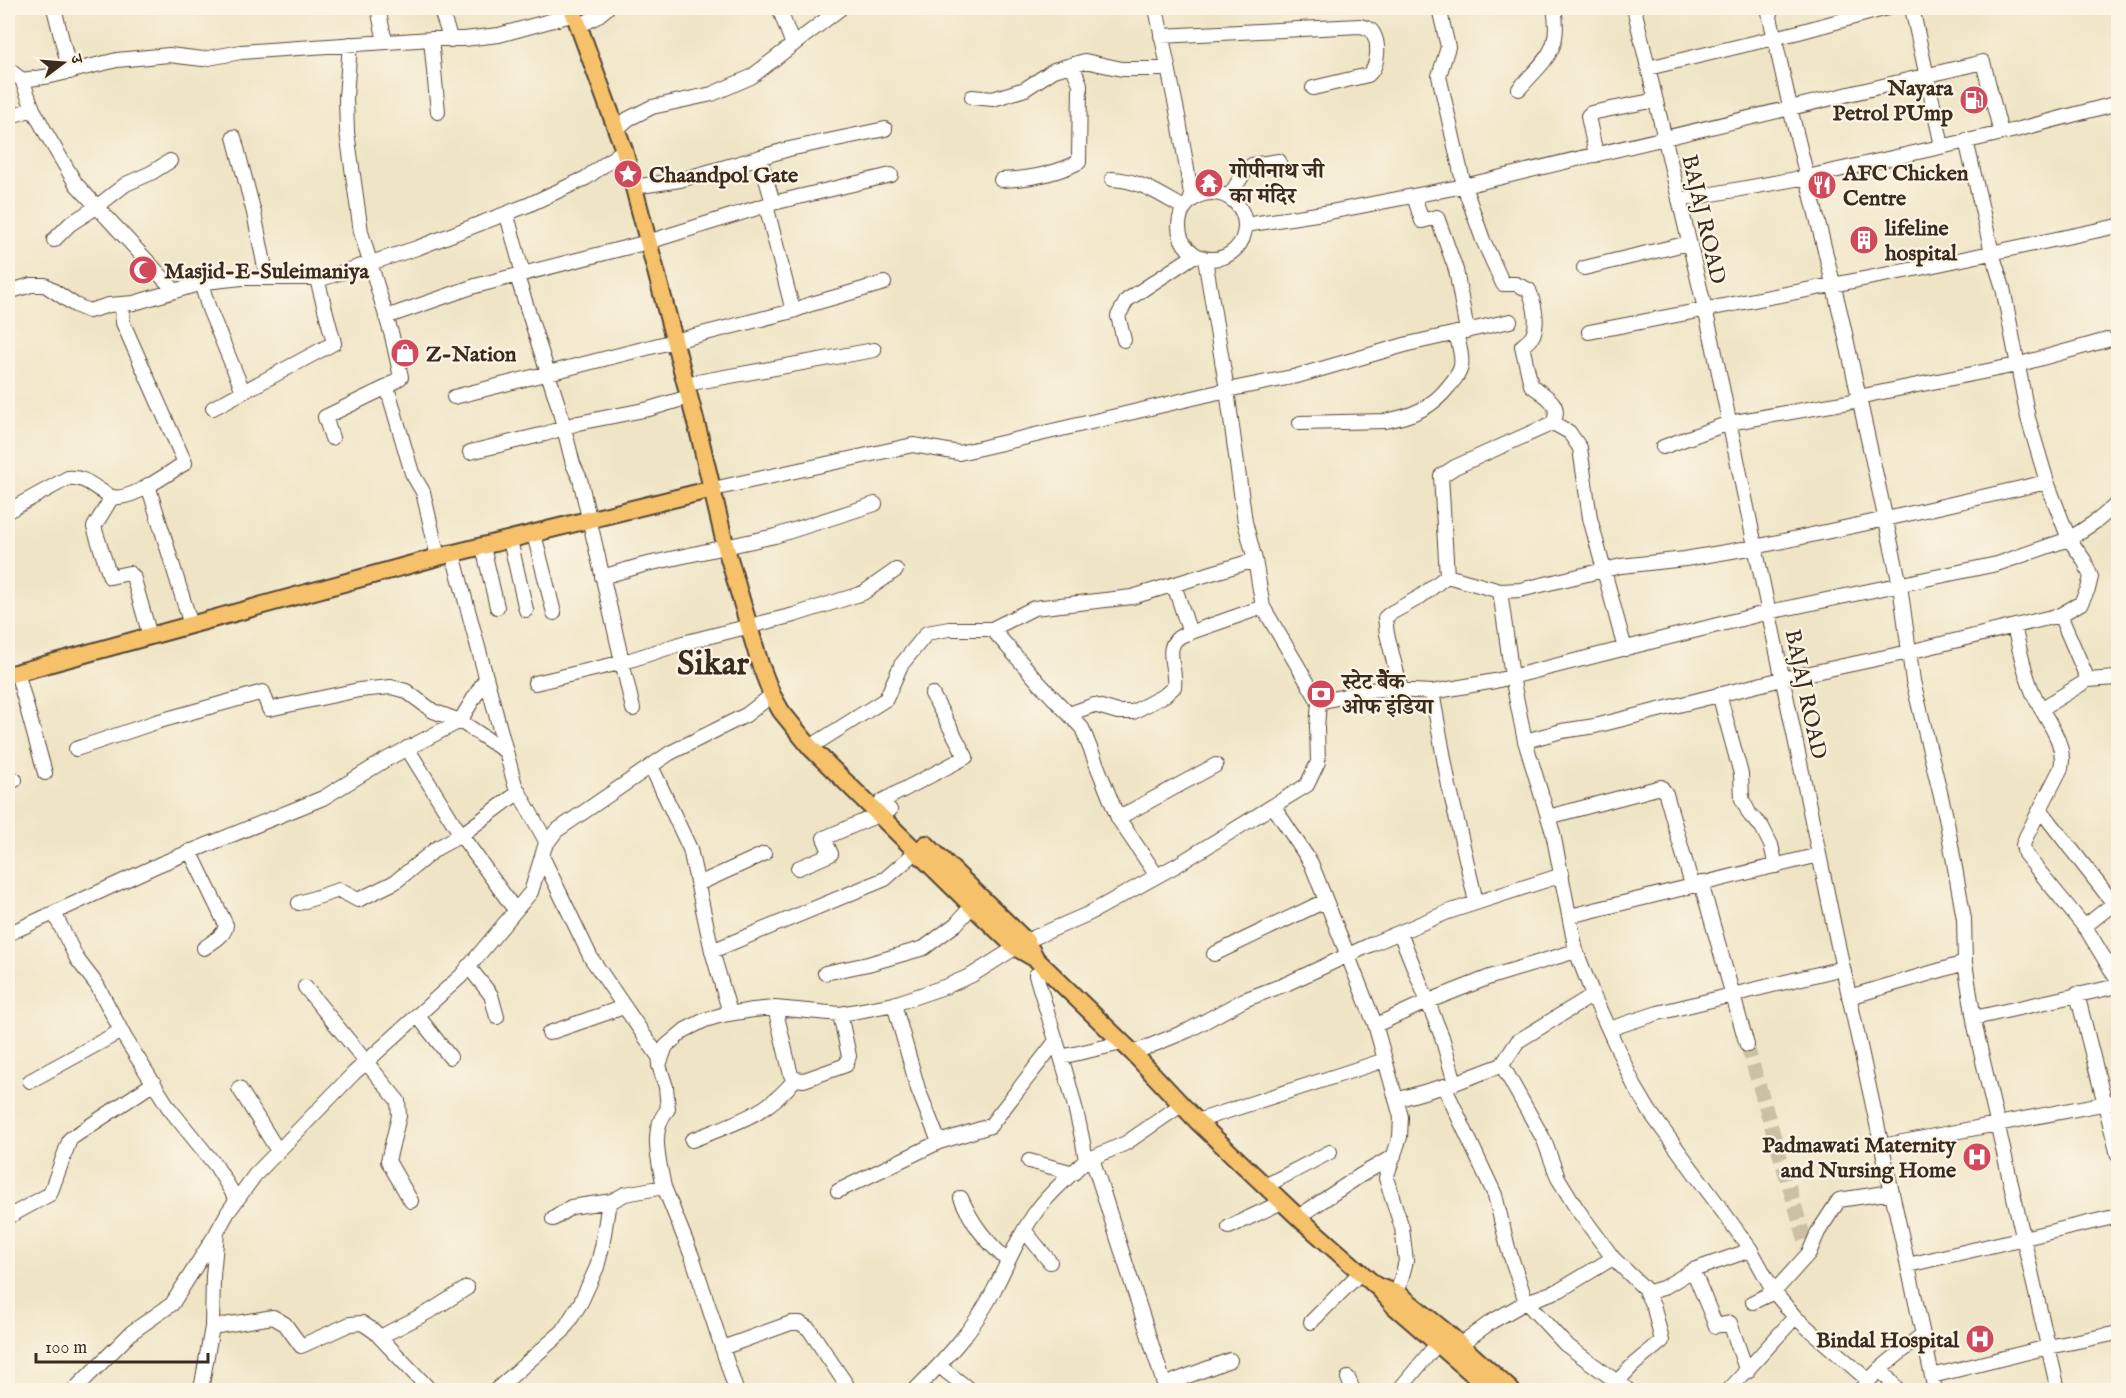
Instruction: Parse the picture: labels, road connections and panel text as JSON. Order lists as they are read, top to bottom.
{
  "streets": {
    "street": ["BAJAJ ROAD"]
  },
  "districts": ["Sikar"],
  "places": {
    "fuel station": ["Nayara Petrol PUmp"],
    "place": ["Chaandpol Gate"],
    "temple": ["गोपीनाथ जी का मंदिर"],
    "restaurant": ["AFC Chicken Centre"],
    "building": ["lifeline hospital"],
    "mosque": ["Masjid-E-Suleimaniya"],
    "shop": ["Z-Nation"],
    "bank": ["स्टेट बेैंक ओफ इंडिया"],
    "hospital": ["Padmawati Maternity and Nursing Home", "Bindal Hospital"]
  },
  "scale_bar": "100 m",
  "north": "right"
}
